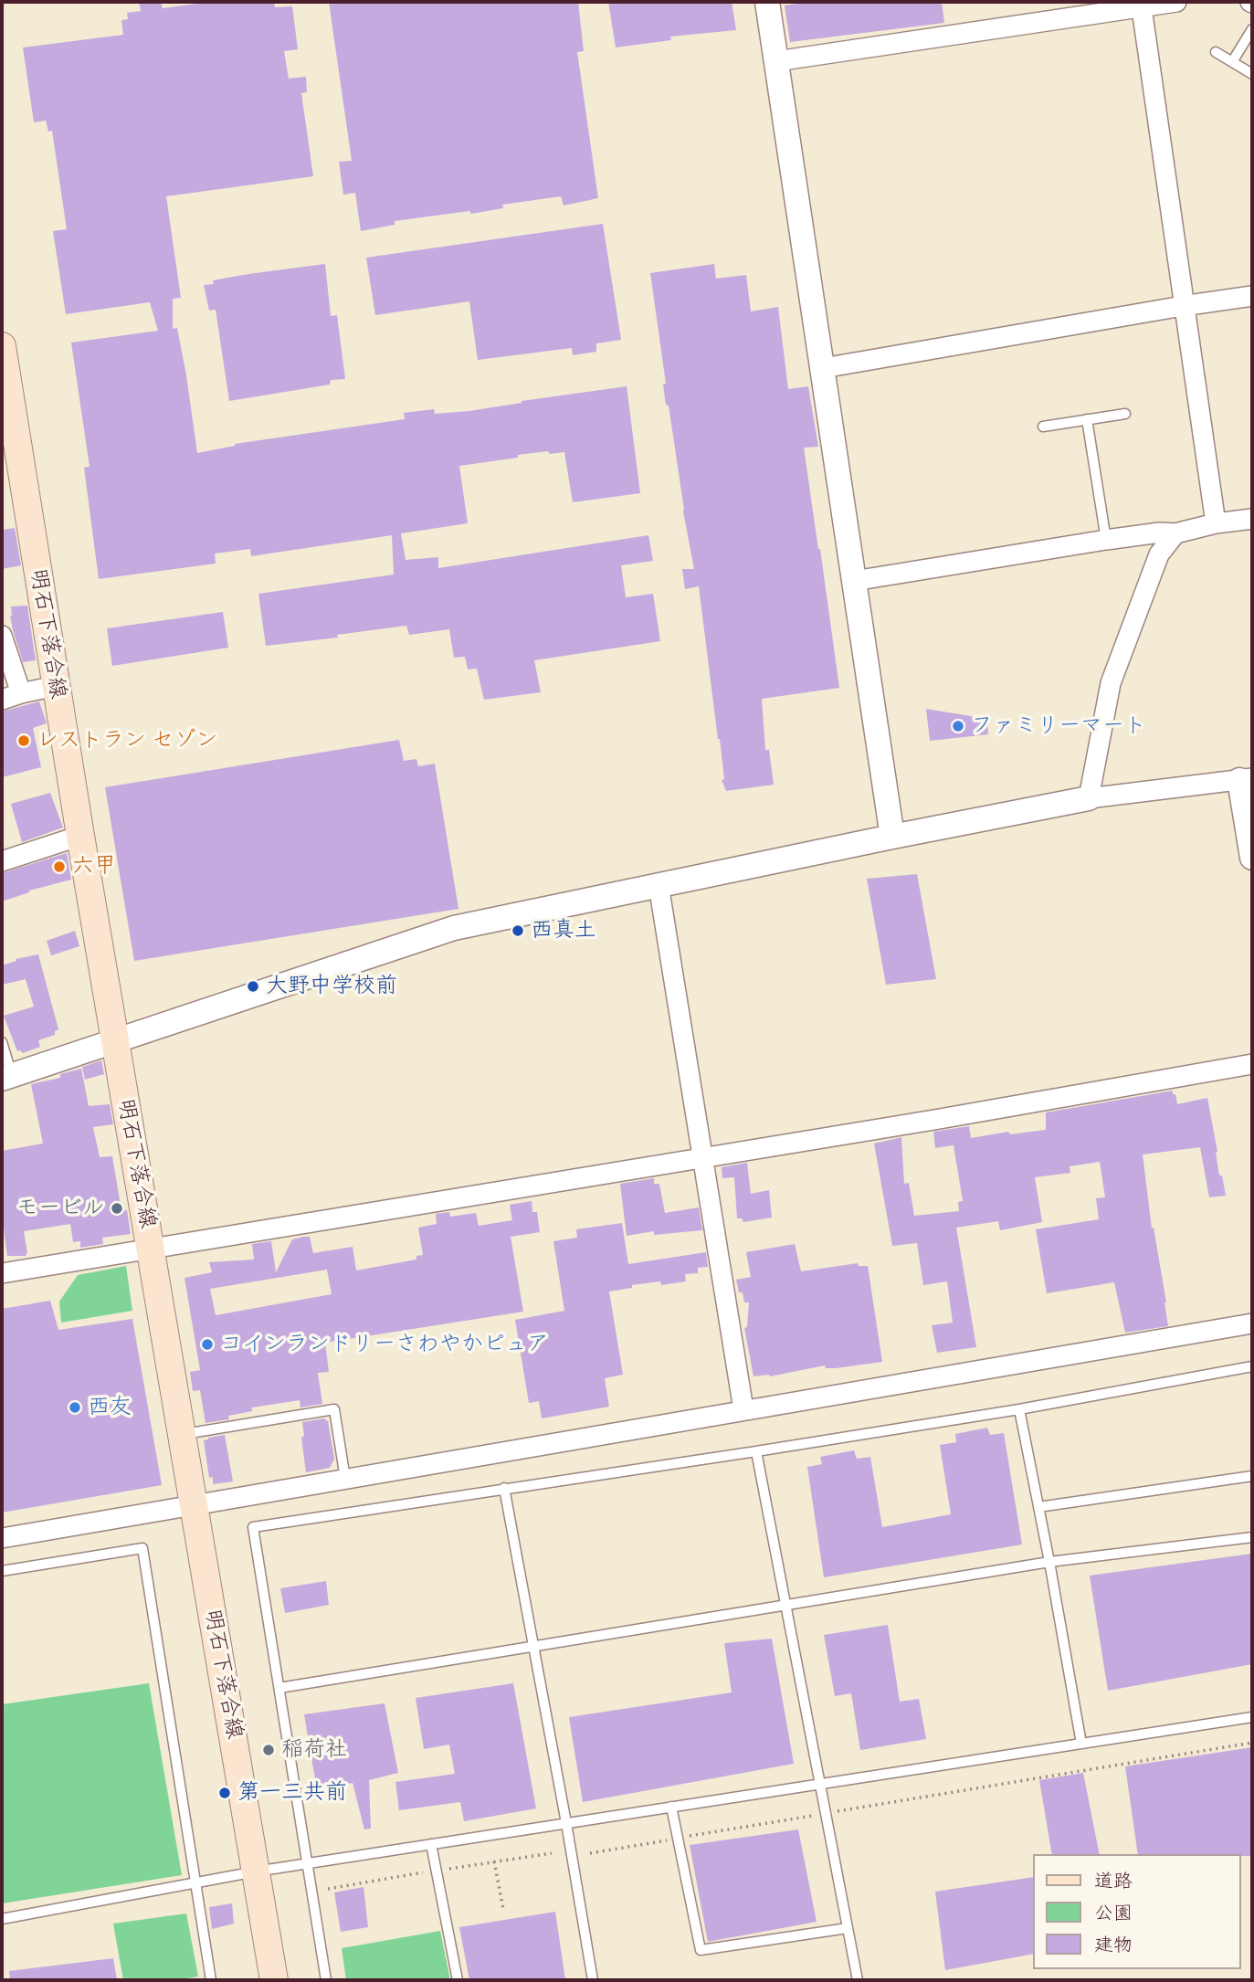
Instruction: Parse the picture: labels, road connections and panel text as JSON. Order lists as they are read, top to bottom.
{
  "streets": {
    "main road": ["明石下落合線"]
  },
  "places": [
    "ファミリーマート",
    "レストラン セゾン",
    "六甲",
    "西真土",
    "大野中学校前",
    "モービル",
    "コインランドリーさわやかピュア",
    "西友",
    "稲荷社",
    "第一三共前"
  ],
  "legend": ["道路", "公園", "建物"]
}
